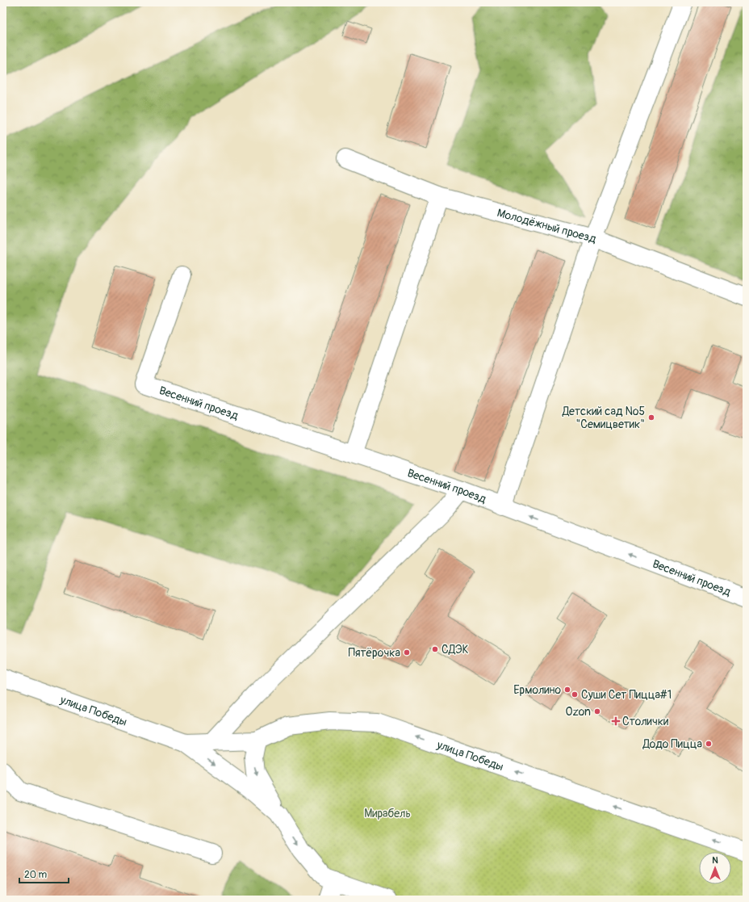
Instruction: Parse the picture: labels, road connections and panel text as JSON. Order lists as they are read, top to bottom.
{
  "streets": {
    "street": ["Молодёжный проезд", "Весенний проезд", "улица Победы"]
  },
  "parks": ["Мирабель"],
  "places": {
    "other": [
      "Детский сад №5 \"Семицветик\"",
      "СДЭК",
      "Пятёрочка",
      "Ермолино",
      "Суши Сет Пицца#1",
      "Ozon",
      "Додо Пицца"
    ],
    "health": ["Столички"]
  },
  "scale_bar": "20 m",
  "north": "top"
}
